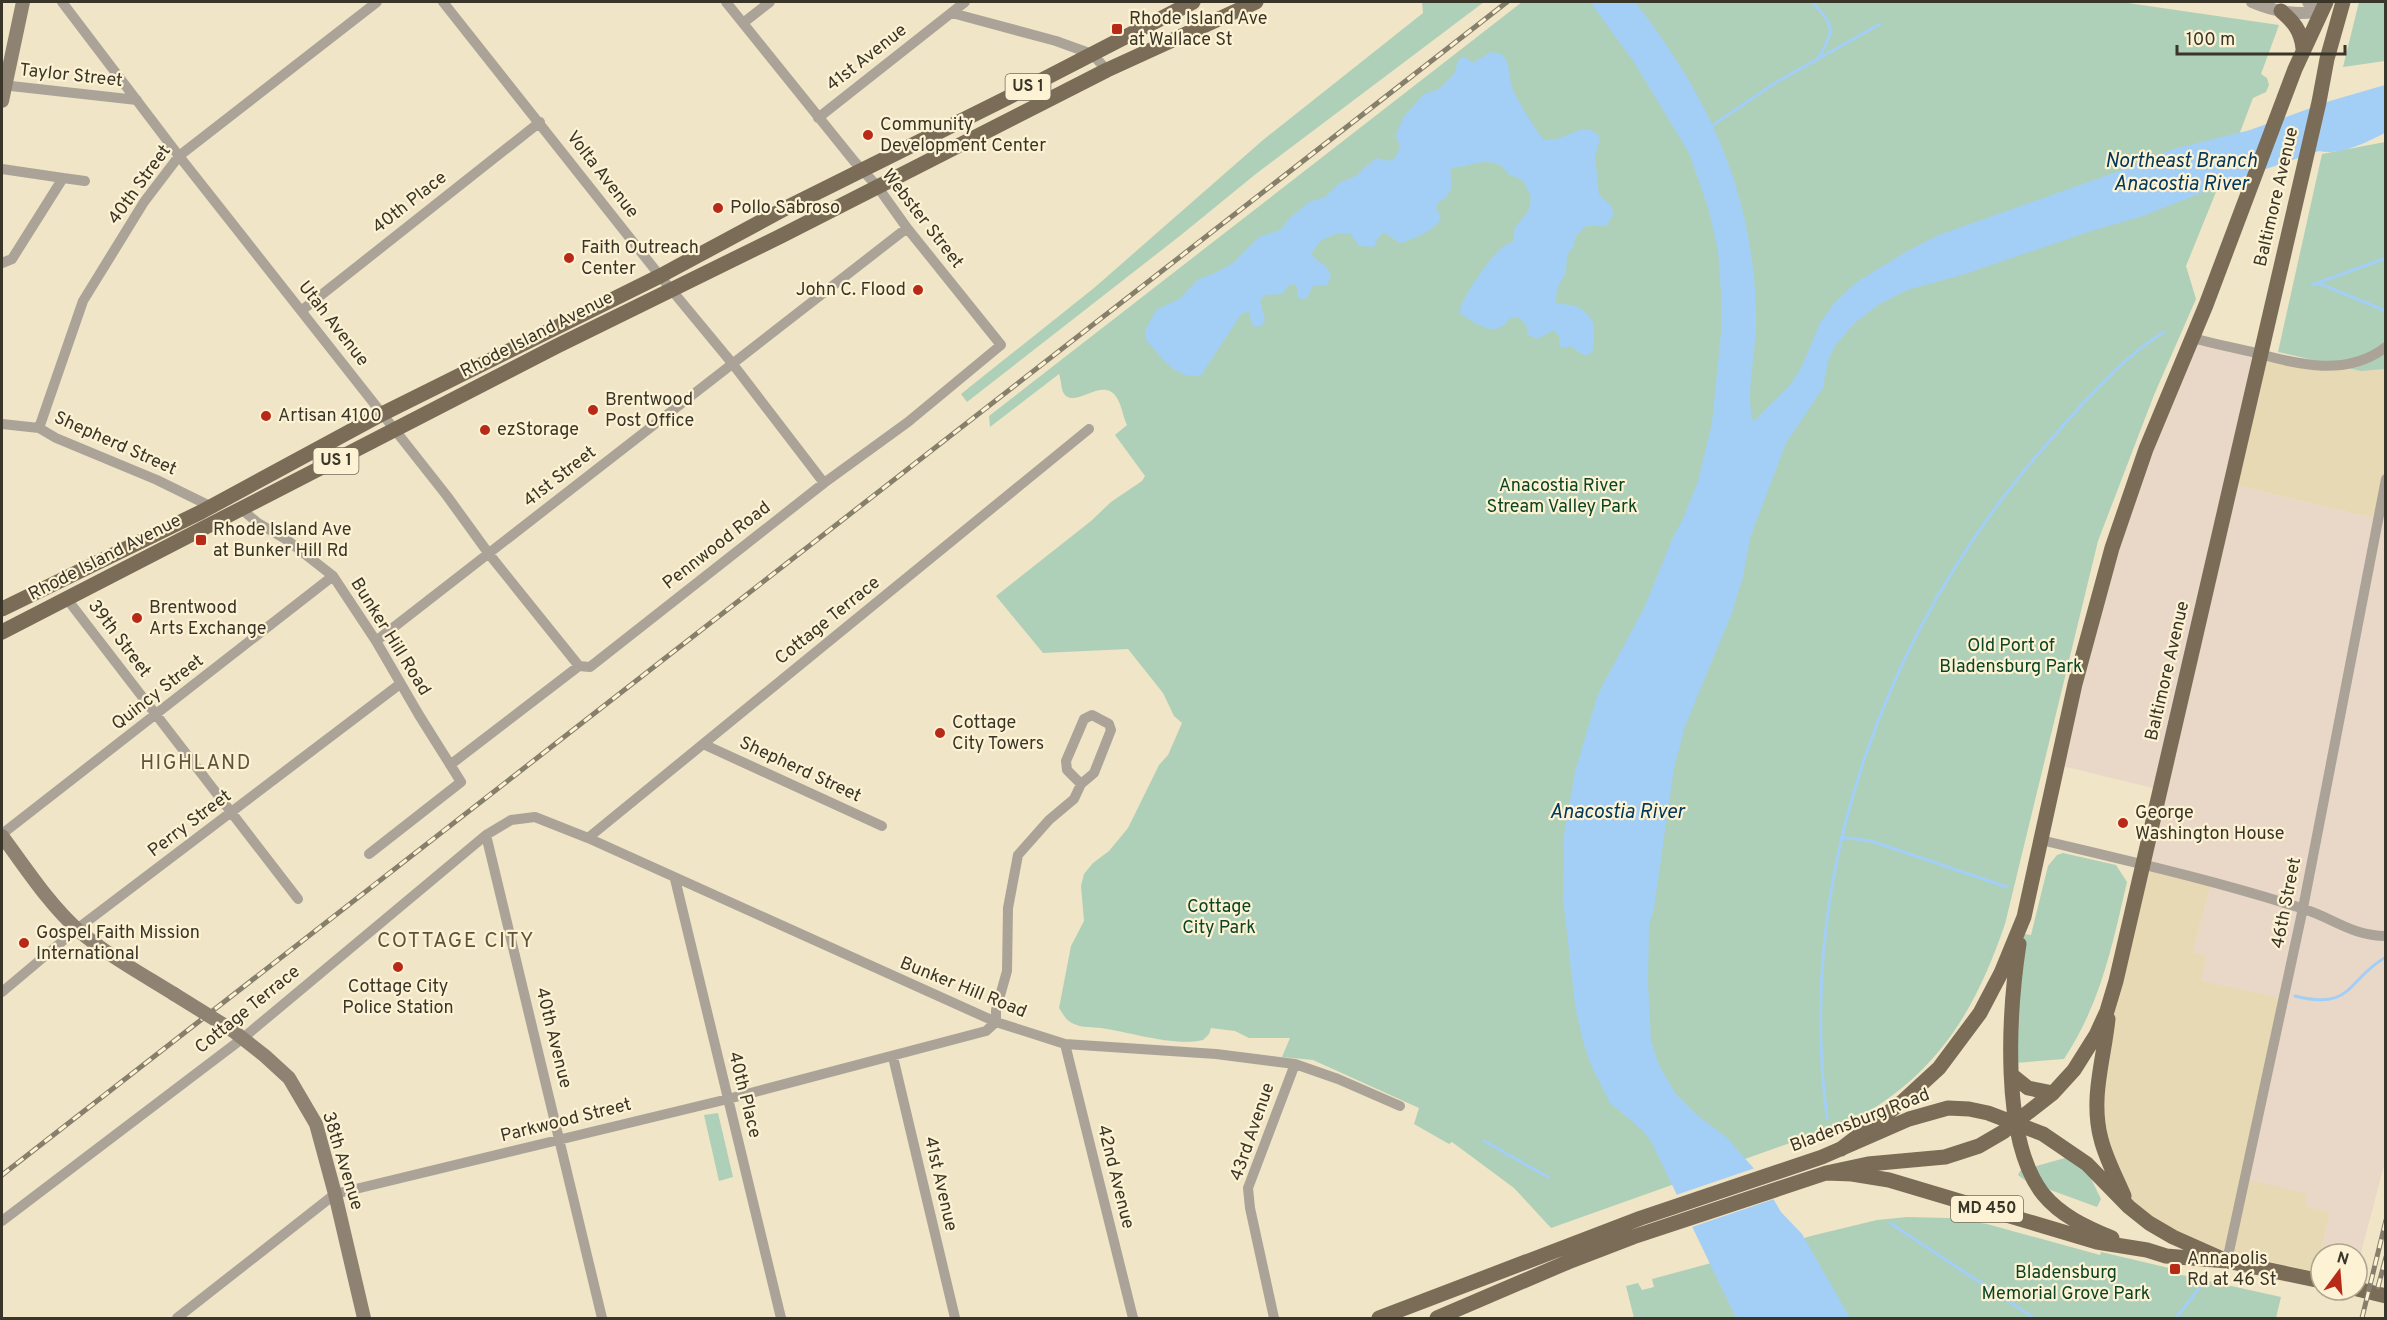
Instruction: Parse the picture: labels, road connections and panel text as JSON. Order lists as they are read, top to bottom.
{
  "streets": {
    "main road": [
      "US 1",
      "Baltimore Avenue",
      "Rhode Island Avenue",
      "Bladensburg Road",
      "38th Avenue",
      "MD 450"
    ],
    "street": [
      "41st Avenue",
      "Taylor Street",
      "Volta Avenue",
      "40th Street",
      "40th Place",
      "Webster Street",
      "Utah Avenue",
      "Shepherd Street",
      "41st Street",
      "Pennwood Road",
      "Cottage Terrace",
      "Bunker Hill Road",
      "39th Street",
      "Quincy Street",
      "Perry Street",
      "46th Street",
      "40th Avenue",
      "Parkwood Street",
      "43rd Avenue",
      "42nd Avenue"
    ]
  },
  "crossings": [
    ["41st Avenue", "Webster Street"],
    ["41st Avenue", "Parkwood Street"],
    ["Taylor Street", "Utah Avenue"],
    ["Volta Avenue", "40th Place"],
    ["Volta Avenue", "Rhode Island Avenue"],
    ["Volta Avenue", "41st Street"],
    ["Volta Avenue", "Pennwood Road"],
    ["40th Street", "Utah Avenue"],
    ["40th Street", "Shepherd Street"],
    ["Baltimore Avenue", "Bladensburg Road"],
    ["40th Place", "Utah Avenue"],
    ["40th Place", "Bunker Hill Road"],
    ["40th Place", "Parkwood Street"],
    ["Webster Street", "Rhode Island Avenue"],
    ["Webster Street", "41st Street"],
    ["Webster Street", "Pennwood Road"],
    ["Utah Avenue", "Rhode Island Avenue"],
    ["Utah Avenue", "41st Street"],
    ["Utah Avenue", "Pennwood Road"],
    ["Rhode Island Avenue", "Shepherd Street"],
    ["Rhode Island Avenue", "Bunker Hill Road"],
    ["Rhode Island Avenue", "39th Street"],
    ["Shepherd Street", "Cottage Terrace"],
    ["41st Street", "Bunker Hill Road"],
    ["Pennwood Road", "Bunker Hill Road"],
    ["Cottage Terrace", "Bunker Hill Road"],
    ["Cottage Terrace", "40th Avenue"],
    ["Cottage Terrace", "38th Avenue"],
    ["Bunker Hill Road", "Quincy Street"],
    ["Bunker Hill Road", "Perry Street"],
    ["Bunker Hill Road", "Parkwood Street"],
    ["Bunker Hill Road", "43rd Avenue"],
    ["Bunker Hill Road", "42nd Avenue"],
    ["39th Street", "Quincy Street"],
    ["39th Street", "Perry Street"],
    ["Quincy Street", "38th Avenue"],
    ["Perry Street", "38th Avenue"],
    ["46th Street", "Bladensburg Road"],
    ["46th Street", "MD 450"],
    ["40th Avenue", "Parkwood Street"],
    ["Parkwood Street", "38th Avenue"],
    ["Bladensburg Road", "MD 450"]
  ],
  "districts": ["HIGHLAND", "COTTAGE CITY"],
  "water": ["Northeast Branch Anacostia River", "Anacostia River"],
  "parks": [
    "Anacostia River Stream Valley Park",
    "Old Port of Bladensburg Park",
    "Cottage City Park",
    "Bladensburg Memorial Grove Park"
  ],
  "places": {
    "transit": ["Rhode Island Ave at Wallace St", "Rhode Island Ave at Bunker Hill Rd", "Annapolis Rd at 46 St"],
    "other": [
      "Community Development Center",
      "Pollo Sabroso",
      "Faith Outreach Center",
      "John C. Flood",
      "Brentwood Post Office",
      "Artisan 4100",
      "ezStorage",
      "Brentwood Arts Exchange",
      "Cottage City Towers",
      "George Washington House",
      "Gospel Faith Mission International",
      "Cottage City Police Station"
    ]
  },
  "scale_bar": "100 m",
  "north": "top"
}
